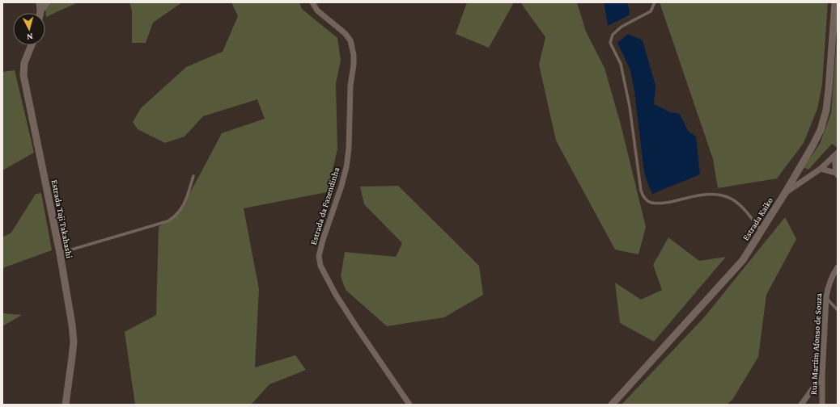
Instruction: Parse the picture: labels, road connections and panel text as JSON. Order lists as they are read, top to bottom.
{
  "streets": {
    "street": [
      "Estrada da Fazendinha",
      "Estrada Taji Takahashi",
      "Estrada Kaiko",
      "Rua Martim Afonso de Souza"
    ]
  },
  "north": "bottom"
}
